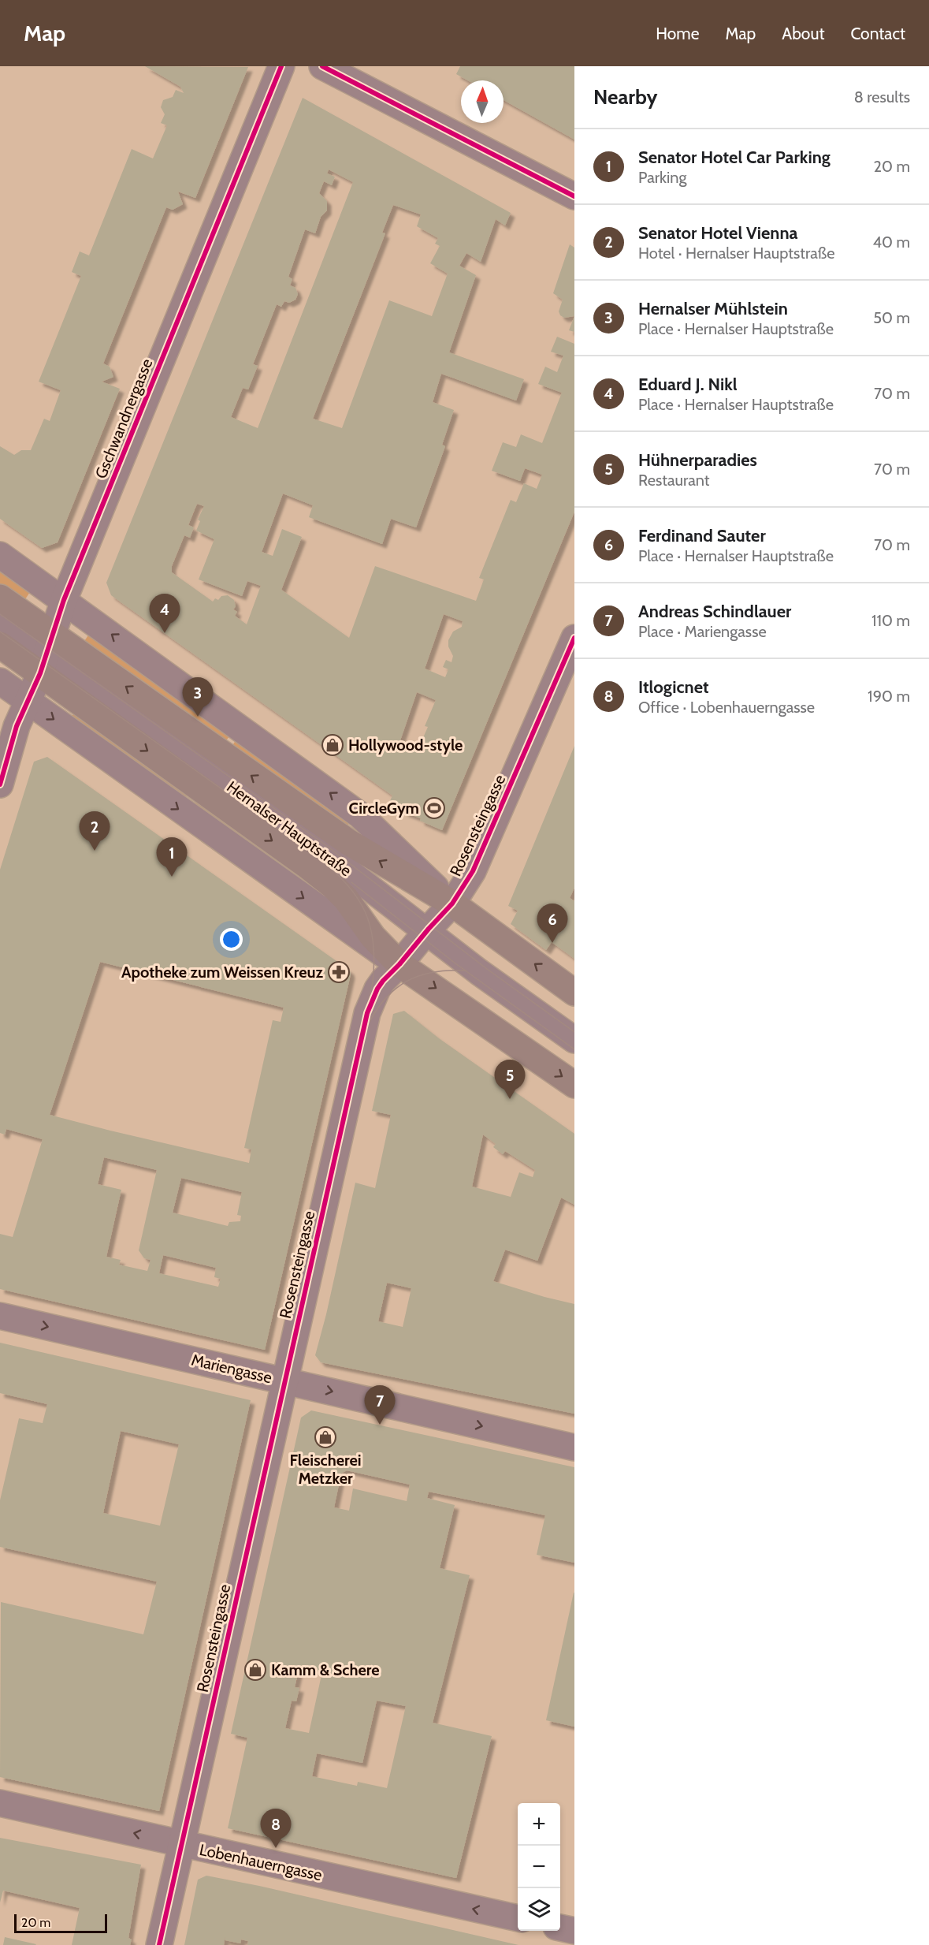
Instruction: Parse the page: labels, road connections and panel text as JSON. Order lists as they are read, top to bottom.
{
  "streets": {
    "main road": ["Hernalser Hauptstraße"],
    "street": [
      "Gschwandnergasse",
      "Rosensteingasse",
      "Mariengasse",
      "Lobenhauerngasse"
    ]
  },
  "crossings": [
    ["Gschwandnergasse", "Hernalser Hauptstraße"],
    ["Rosensteingasse", "Hernalser Hauptstraße"],
    ["Rosensteingasse", "Mariengasse"],
    ["Rosensteingasse", "Lobenhauerngasse"]
  ],
  "one_way": ["Mariengasse", "Lobenhauerngasse"],
  "places": {
    "shop": ["Hollywood-style", "Fleischerei Metzker", "Kamm & Schere"],
    "sports": ["CircleGym"],
    "pharmacy": ["Apotheke zum Weissen Kreuz"]
  },
  "scale_bar": "20 m",
  "north": "top",
  "page": {
    "header": "Map",
    "nav": [
      "Home",
      "Map",
      "About",
      "Contact"
    ],
    "heading": ["Nearby", "8 results"],
    "list": [
      {
        "mark": "1",
        "name": "Senator Hotel Car Parking",
        "note": "Parking",
        "value": "20 m"
      },
      {
        "mark": "2",
        "name": "Senator Hotel Vienna",
        "note": "Hotel · Hernalser Hauptstraße",
        "value": "40 m"
      },
      {
        "mark": "3",
        "name": "Hernalser Mühlstein",
        "note": "Place · Hernalser Hauptstraße",
        "value": "50 m"
      },
      {
        "mark": "4",
        "name": "Eduard J. Nikl",
        "note": "Place · Hernalser Hauptstraße",
        "value": "70 m"
      },
      {
        "mark": "5",
        "name": "Hühnerparadies",
        "note": "Restaurant",
        "value": "70 m"
      },
      {
        "mark": "6",
        "name": "Ferdinand Sauter",
        "note": "Place · Hernalser Hauptstraße",
        "value": "70 m"
      },
      {
        "mark": "7",
        "name": "Andreas Schindlauer",
        "note": "Place · Mariengasse",
        "value": "110 m"
      },
      {
        "mark": "8",
        "name": "Itlogicnet",
        "note": "Office · Lobenhauerngasse",
        "value": "190 m"
      }
    ],
    "pins": [
      "4",
      "3",
      "2",
      "1",
      "6",
      "5",
      "7",
      "8"
    ],
    "map_buttons": ["+", "−"],
    "scale": "20 m"
  }
}
